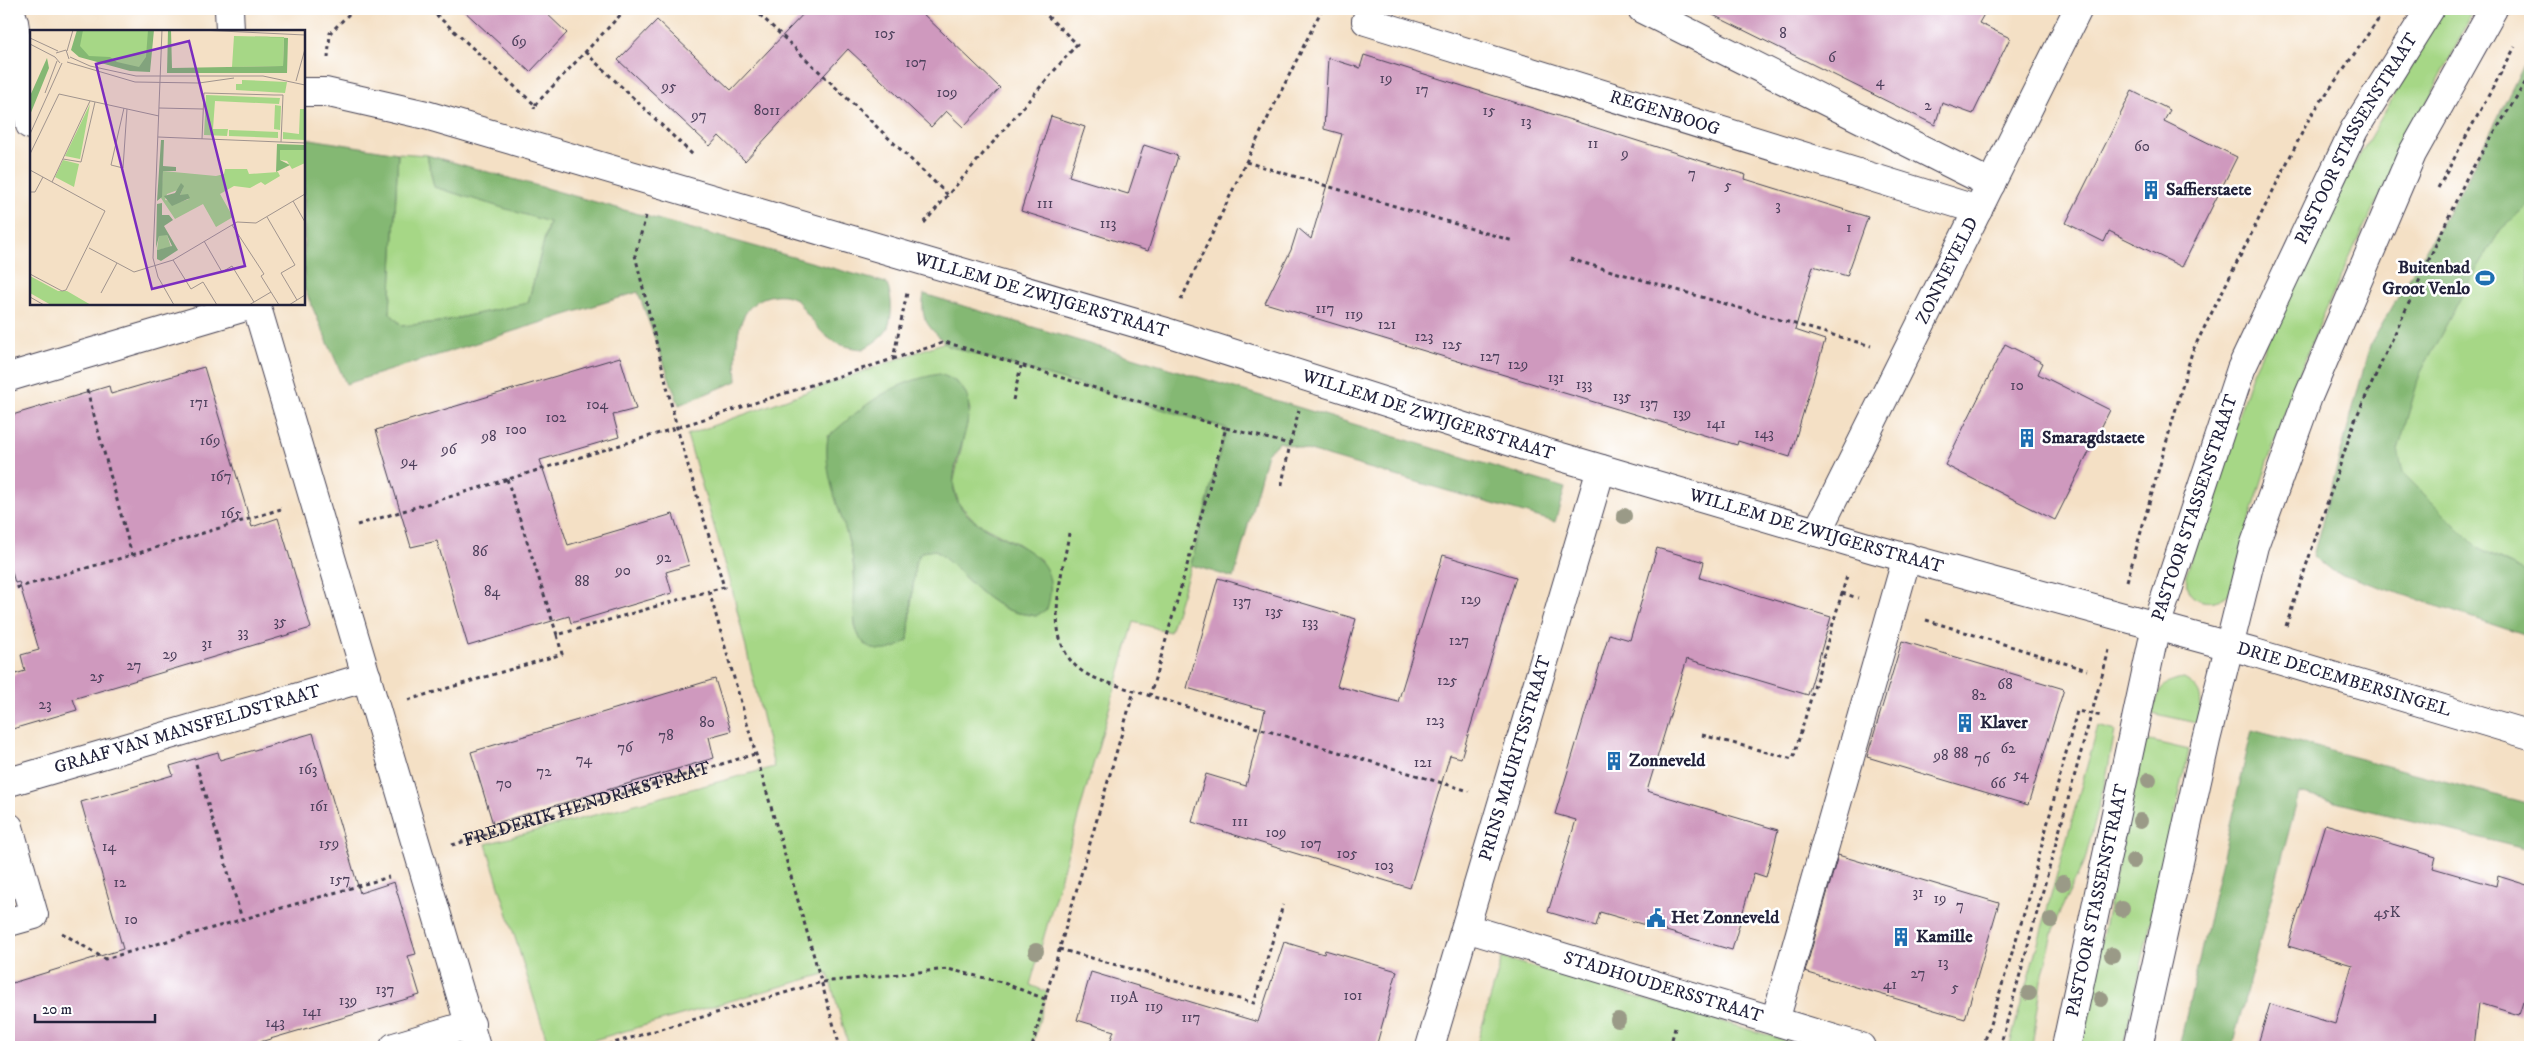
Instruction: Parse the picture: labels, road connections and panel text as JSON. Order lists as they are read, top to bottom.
{
  "streets": {
    "street": [
      "REGENBOOG",
      "PASTOOR STASSENSTRAAT",
      "ZONNEVELD",
      "WILLEM DE ZWIJGERSTRAAT",
      "DRIE DECEMBERSINGEL",
      "GRAAF VAN MANSFELDSTRAAT",
      "PRINS MAURITSSTRAAT",
      "STADHOUDERSSTRAAT"
    ],
    "path": ["FREDERIK HENDRIKSTRAAT"]
  },
  "crossings": [
    ["REGENBOOG", "ZONNEVELD"],
    ["PASTOOR STASSENSTRAAT", "WILLEM DE ZWIJGERSTRAAT"],
    ["PASTOOR STASSENSTRAAT", "DRIE DECEMBERSINGEL"],
    ["ZONNEVELD", "WILLEM DE ZWIJGERSTRAAT"],
    ["WILLEM DE ZWIJGERSTRAAT", "DRIE DECEMBERSINGEL"],
    ["WILLEM DE ZWIJGERSTRAAT", "PRINS MAURITSSTRAAT"],
    ["PRINS MAURITSSTRAAT", "STADHOUDERSSTRAAT"]
  ],
  "places": {
    "building": [
      "Saffierstaete",
      "Smaragdstaete",
      "Klaver",
      "Zonneveld",
      "Kamille"
    ],
    "sports": ["Buitenbad Groot Venlo"],
    "public building": ["Het Zonneveld"]
  },
  "house_numbers": [
    "105",
    "8",
    "69",
    "6",
    "107",
    "19",
    "4",
    "95",
    "17",
    "109",
    "2",
    "8011",
    "15",
    "97",
    "13",
    "11",
    "60",
    "9",
    "7",
    "5",
    "111",
    "3",
    "113",
    "1",
    "117",
    "119",
    "121",
    "123",
    "125",
    "127",
    "129",
    "131",
    "133",
    "10",
    "135",
    "171",
    "137",
    "104",
    "139",
    "102",
    "141",
    "100",
    "143",
    "98",
    "169",
    "96",
    "94",
    "167",
    "165",
    "86",
    "92",
    "90",
    "88",
    "84",
    "129",
    "137",
    "135",
    "35",
    "133",
    "33",
    "127",
    "31",
    "29",
    "27",
    "25",
    "125",
    "68",
    "82",
    "23",
    "123",
    "80",
    "78",
    "76",
    "62",
    "88",
    "98",
    "76",
    "74",
    "121",
    "163",
    "72",
    "54",
    "70",
    "66",
    "161",
    "111",
    "109",
    "159",
    "107",
    "14",
    "105",
    "103",
    "157",
    "12",
    "31",
    "19",
    "7",
    "45K",
    "10",
    "13",
    "27",
    "41",
    "5",
    "137",
    "101",
    "119A",
    "139",
    "119",
    "141",
    "117",
    "143"
  ],
  "scale_bar": "20 m"
}
